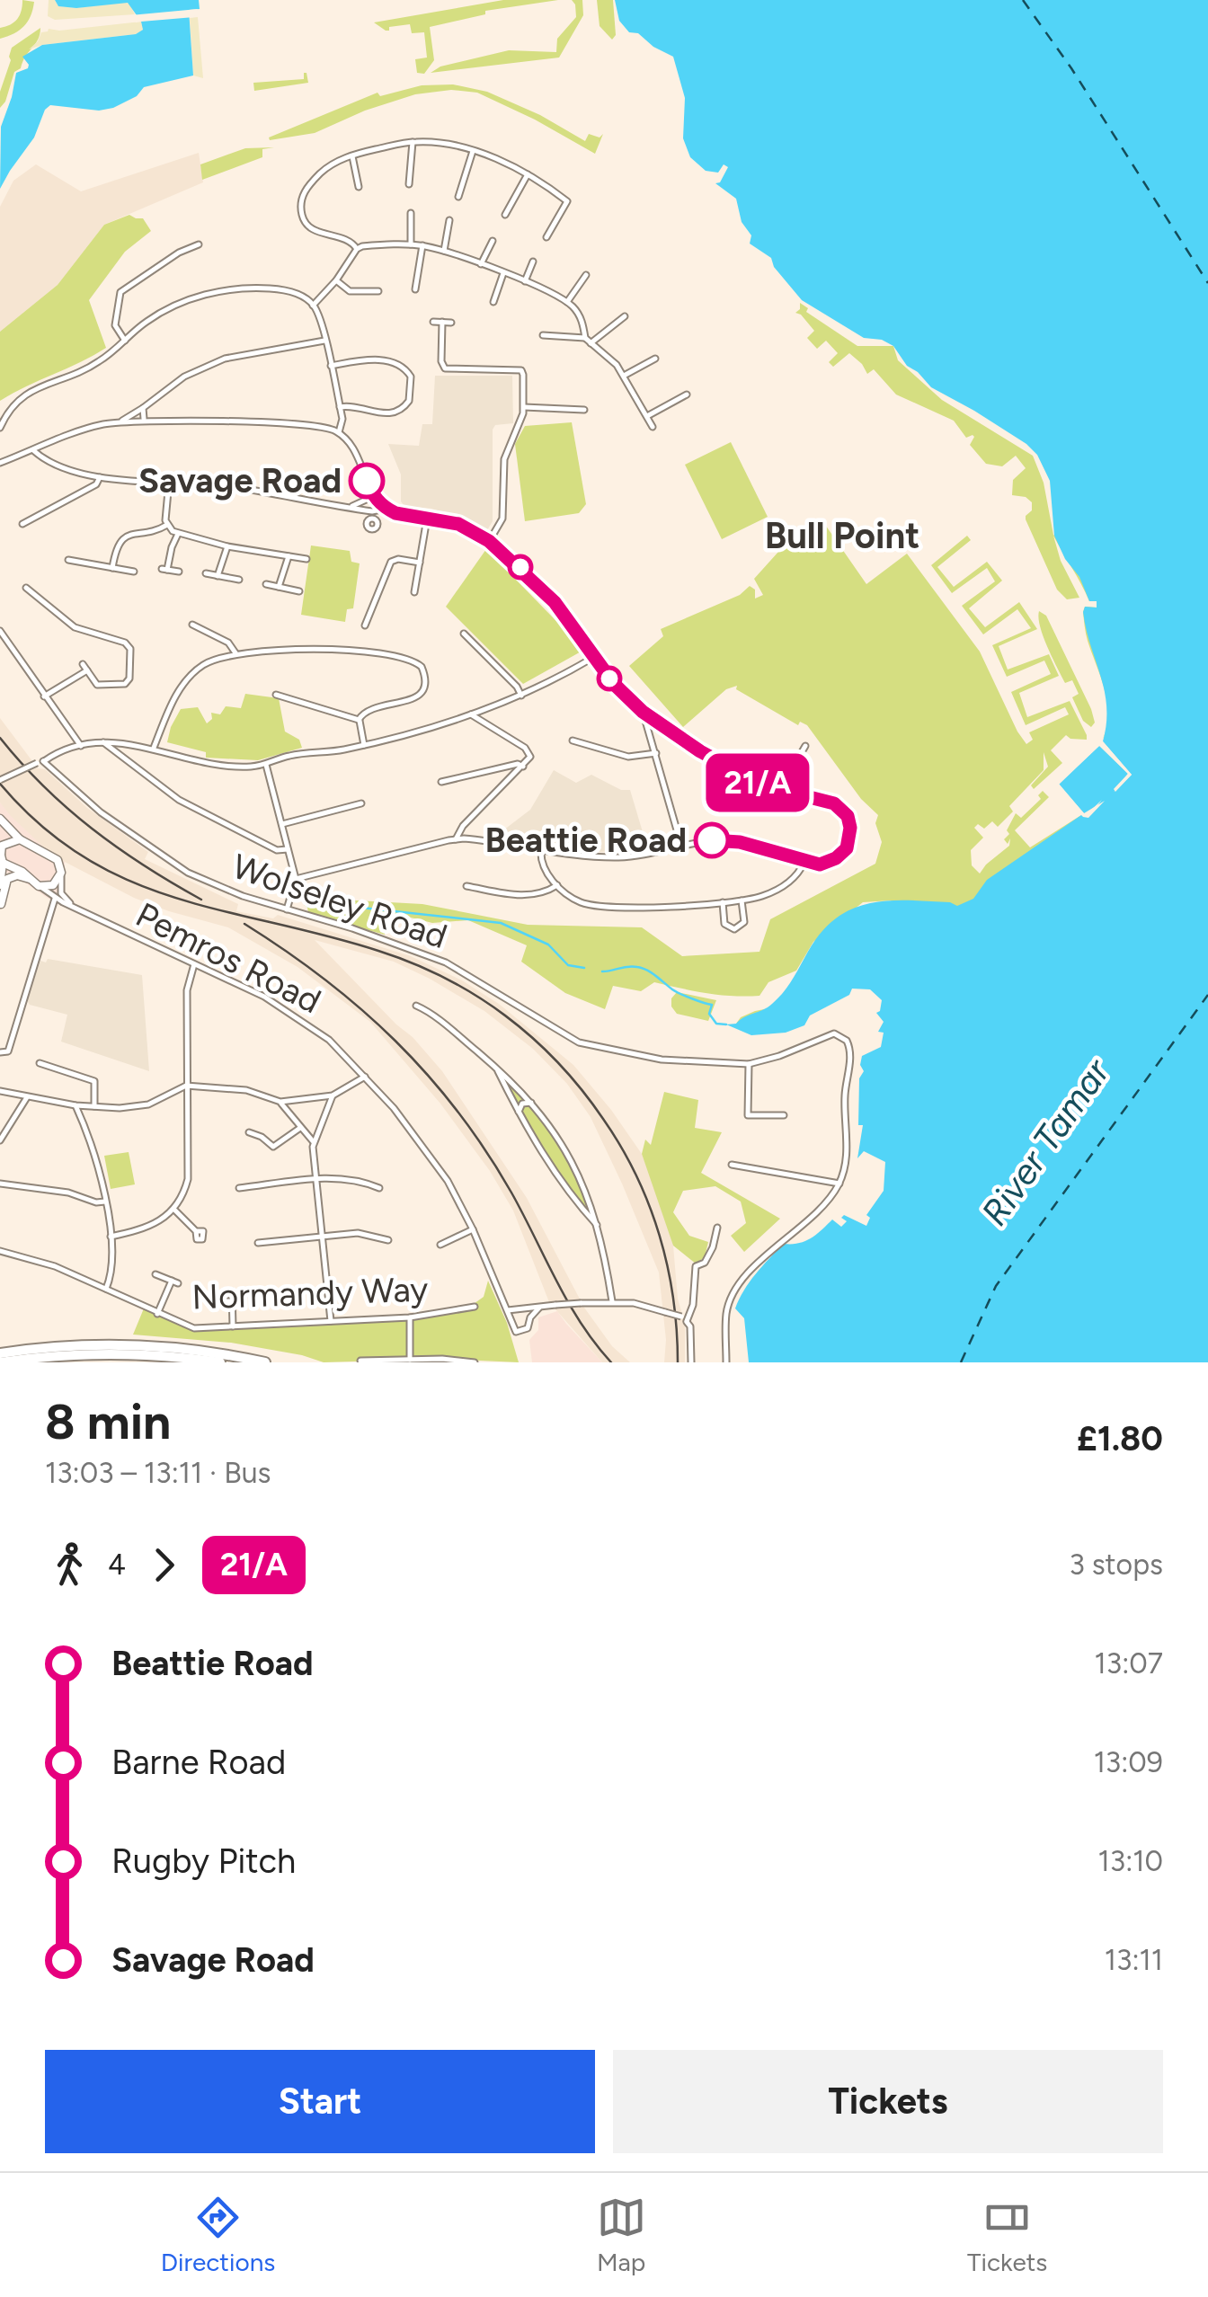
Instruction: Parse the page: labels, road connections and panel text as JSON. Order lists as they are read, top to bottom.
{
  "streets": {
    "street": ["Wolseley Road", "Pemros Road", "Normandy Way"]
  },
  "districts": ["Bull Point"],
  "water": ["River Tamar"],
  "places": ["Savage Road", "Beattie Road"],
  "lines": ["bus line 21/A"],
  "page": {
    "on_map": "21/A",
    "heading": ["8 min", "13:03 – 13:11 · Bus", "£1.80"],
    "legs": ["4", "21/A", "3 stops"],
    "list": [
      {
        "name": "Beattie Road",
        "value": "13:07"
      },
      {
        "name": "Barne Road",
        "value": "13:09"
      },
      {
        "name": "Rugby Pitch",
        "value": "13:10"
      },
      {
        "name": "Savage Road",
        "value": "13:11"
      }
    ],
    "buttons": ["Start", "Tickets"],
    "tabs": ["Directions", "Map", "Tickets"]
  }
}
